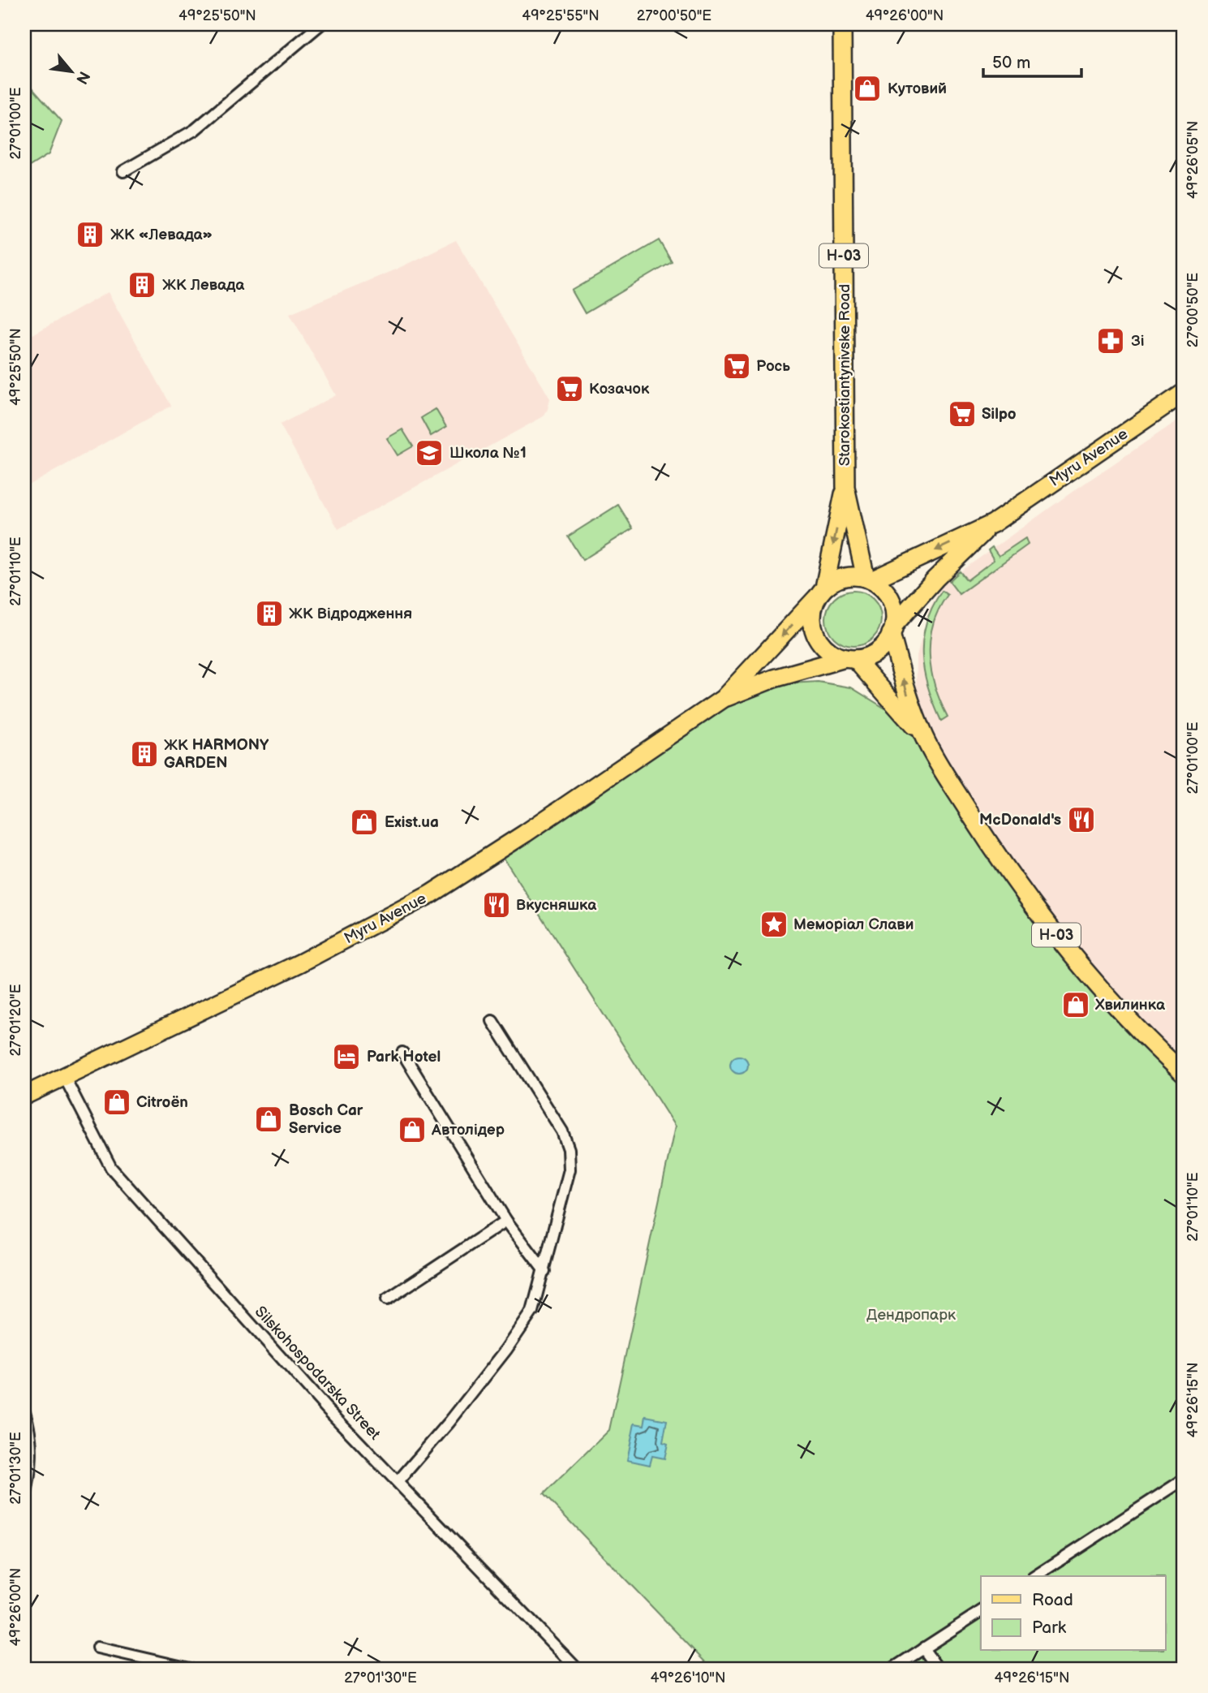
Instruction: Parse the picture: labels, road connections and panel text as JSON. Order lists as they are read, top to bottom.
{
  "streets": {
    "main road": ["Н-03", "Starokostiantynivske Road", "Myru Avenue"],
    "street": ["Silskohospodarska Street"]
  },
  "crossings": [
    ["Н-03", "Starokostiantynivske Road"],
    ["Н-03", "Myru Avenue"],
    ["Myru Avenue", "Silskohospodarska Street"]
  ],
  "parks": ["Дендропарк"],
  "places": {
    "shop": [
      "Кутовий",
      "Exist.ua",
      "Хвилинка",
      "Citroën",
      "Bosch Car Service",
      "Автолідер"
    ],
    "building": [
      "ЖК «Левада»",
      "ЖК Левада",
      "ЖК Відродження",
      "ЖК HARMONY GARDEN"
    ],
    "pharmacy": ["Зі"],
    "supermarket": ["Рось", "Козачок", "Silpo"],
    "school or university": ["Школа №1"],
    "restaurant": ["McDonald's", "Вкусняшка"],
    "place": ["Меморіал Слави"],
    "hotel": ["Park Hotel"]
  },
  "legend": ["Road", "Park"],
  "scale_bar": "50 m",
  "north": "bottom right",
  "coordinates": [
    "49°25'50\"N",
    "49°25'55\"N",
    "27°00'50\"E",
    "49°26'00\"N",
    "27°01'00\"E",
    "49°26'05\"N",
    "27°01'10\"E",
    "27°01'20\"E",
    "49°26'15\"N",
    "27°01'30\"E",
    "49°26'10\"N"
  ]
}
